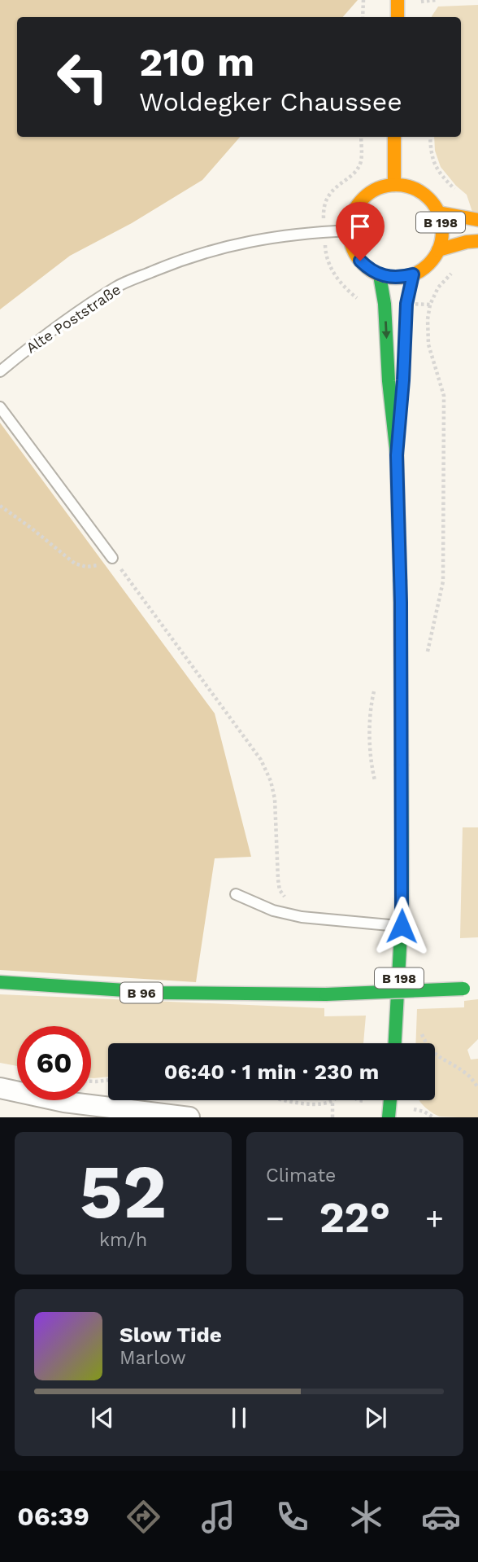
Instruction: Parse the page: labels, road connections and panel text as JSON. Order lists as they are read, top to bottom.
{
  "streets": {
    "main road": ["B 198", "B 96"],
    "lane": ["Alte Poststraße"]
  },
  "crossings": [
    ["B 198", "Alte Poststraße"]
  ],
  "page": {
    "turn": ["210 m", "Woldegker Chaussee"],
    "limit": "60",
    "trip": "06:40 · 1 min · 230 m",
    "tile": [
      ["52", "km/h"],
      "Climate"
    ],
    "heat": ["−", "22°", "+"],
    "song": ["Slow Tide", "Marlow"],
    "tabs": "06:39"
  }
}
